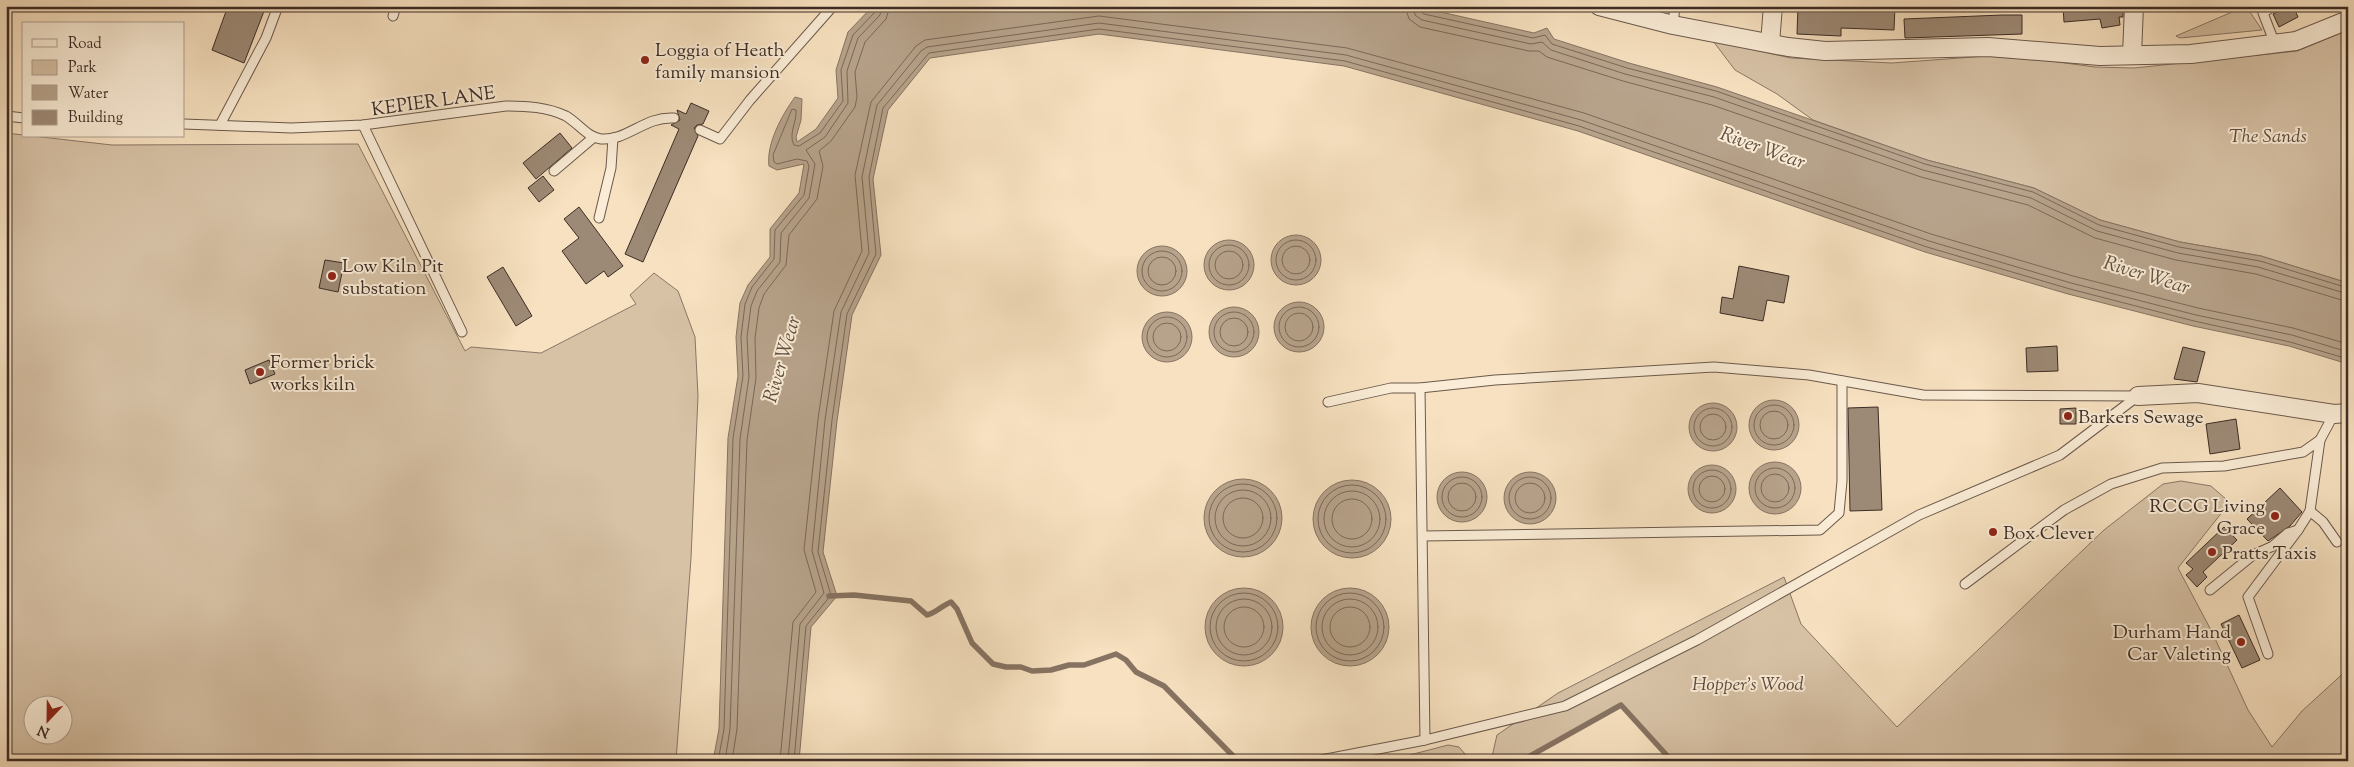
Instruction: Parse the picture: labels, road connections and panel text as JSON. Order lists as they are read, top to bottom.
{
  "streets": {
    "lane": ["KEPIER LANE"]
  },
  "water": ["River Wear"],
  "parks": ["The Sands", "Hopper's Wood"],
  "places": [
    "Loggia of Heath family mansion",
    "Low Kiln Pit substation",
    "Former brick works kiln",
    "Barkers Sewage",
    "RCCG Living Grace",
    "Box Clever",
    "Pratts Taxis",
    "Durham Hand Car Valeting"
  ],
  "legend": [
    "Road",
    "Park",
    "Water",
    "Building"
  ],
  "north": "bottom"
}
